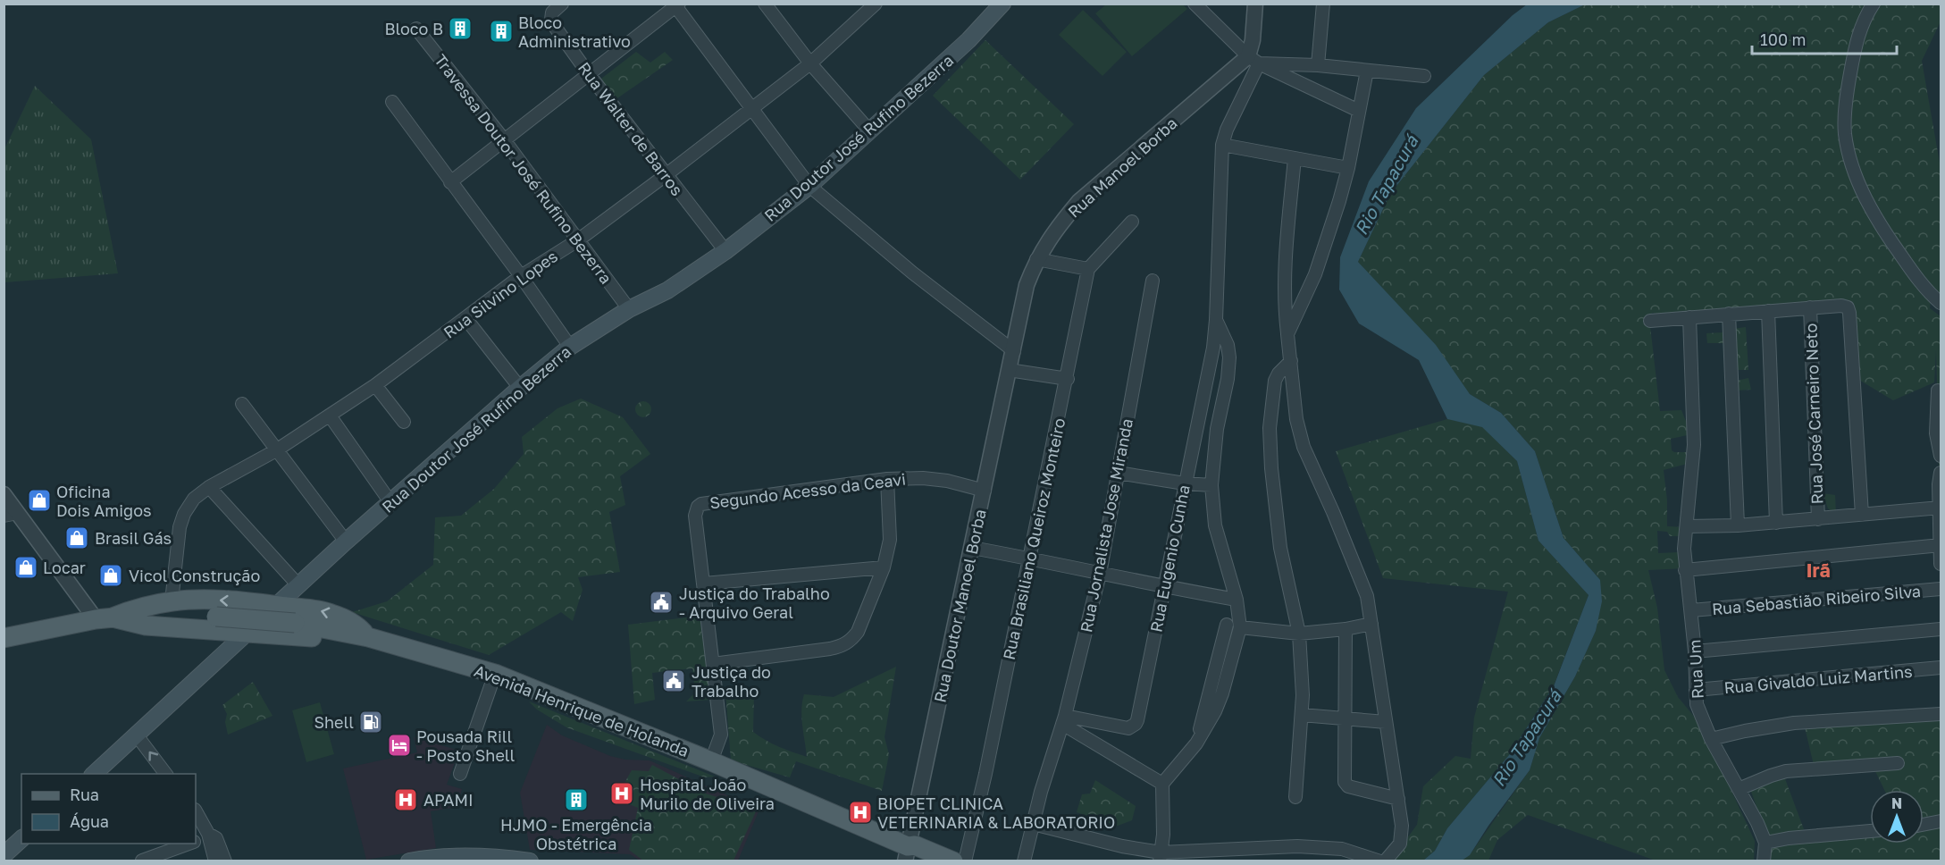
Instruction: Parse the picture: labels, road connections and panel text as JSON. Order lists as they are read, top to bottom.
{
  "streets": {
    "main road": ["Rua Doutor José Rufino Bezerra", "Avenida Henrique de Holanda"],
    "street": [
      "Rua Walter de Barros",
      "Rua Manoel Borba",
      "Travessa Doutor José Rufino Bezerra",
      "Rua Silvino Lopes",
      "Rua José Carneiro Neto",
      "Segundo Acesso da Ceavi",
      "Rua Jornalista Jose Miranda",
      "Rua Brasiliano Queiroz Monteiro",
      "Rua Eugenio Cunha",
      "Rua Sebastião Ribeiro Silva",
      "Rua Doutor Manoel Borba",
      "Rua Um",
      "Rua Givaldo Luiz Martins"
    ]
  },
  "crossings": [
    ["Rua Walter de Barros", "Rua Doutor José Rufino Bezerra"],
    ["Rua Walter de Barros", "Rua Silvino Lopes"],
    ["Rua Doutor José Rufino Bezerra", "Travessa Doutor José Rufino Bezerra"],
    ["Rua Manoel Borba", "Rua Eugenio Cunha"],
    ["Rua Manoel Borba", "Rua Doutor Manoel Borba"],
    ["Travessa Doutor José Rufino Bezerra", "Rua Silvino Lopes"],
    ["Segundo Acesso da Ceavi", "Rua Doutor Manoel Borba"],
    ["Rua Jornalista Jose Miranda", "Rua Eugenio Cunha"],
    ["Rua Sebastião Ribeiro Silva", "Rua Um"],
    ["Rua Doutor Manoel Borba", "Avenida Henrique de Holanda"],
    ["Rua Um", "Rua Givaldo Luiz Martins"]
  ],
  "districts": ["Irã"],
  "water": ["Rio Tapacurá"],
  "places": {
    "building": ["Bloco B", "Bloco Administrativo", "HJMO - Emergência Obstétrica"],
    "shop": [
      "Oficina Dois Amigos",
      "Brasil Gás",
      "Locar",
      "Vicol Construção"
    ],
    "public building": ["Justiça do Trabalho - Arquivo Geral", "Justiça do Trabalho"],
    "fuel station": ["Shell"],
    "hotel": ["Pousada Rill - Posto Shell"],
    "hospital": ["Hospital João Murilo de Oliveira", "APAMI", "BIOPET CLINICA VETERINARIA & LABORATORIO"]
  },
  "legend": ["Rua", "Água"],
  "scale_bar": "100 m",
  "north": "top"
}
